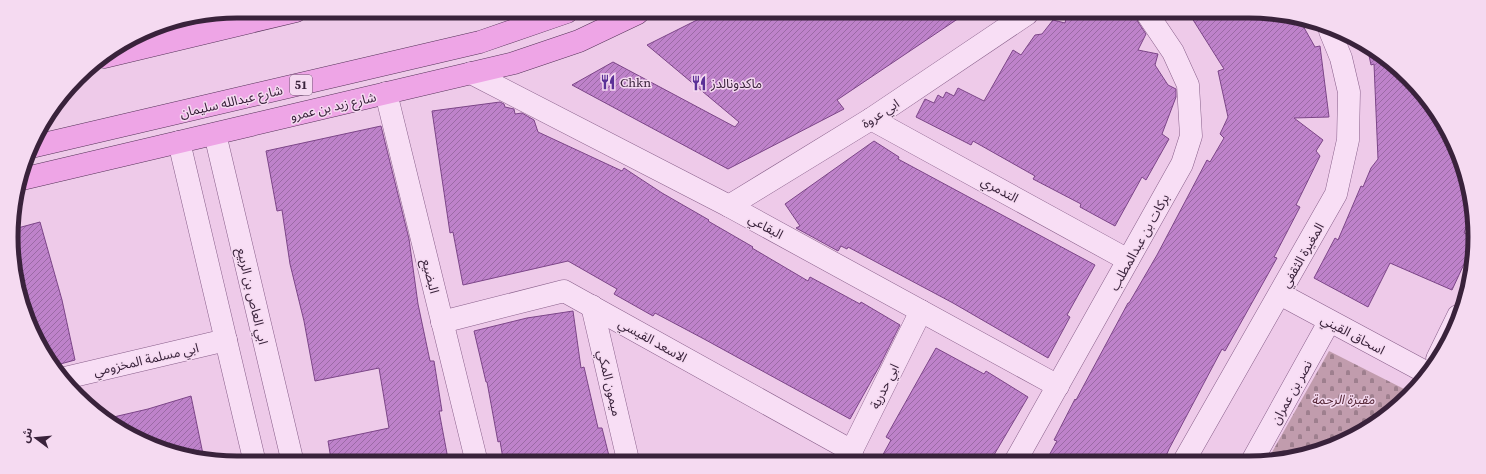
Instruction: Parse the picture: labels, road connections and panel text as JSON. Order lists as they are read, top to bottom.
{
  "streets": {
    "main road": ["51", "شارع عبدالله سليمان", "شارع زيد بن عمرو"],
    "street": [
      "ابي عروة",
      "التدمري",
      "البقاعي",
      "بركات بن عبدالمطلب",
      "المغيرة الثقفي",
      "البضيع",
      "ابي العاص بن الربيع",
      "اسحاق القيني",
      "الاسعد القيسي",
      "ابي مسلمة المخزومي",
      "ميمون المكي",
      "ابي حدرية",
      "نصر بن عمران"
    ]
  },
  "crossings": [
    ["شارع زيد بن عمرو", "البقاعي"],
    ["شارع زيد بن عمرو", "البضيع"],
    ["شارع زيد بن عمرو", "ابي العاص بن الربيع"],
    ["ابي عروة", "التدمري"],
    ["ابي عروة", "البقاعي"],
    ["التدمري", "بركات بن عبدالمطلب"],
    ["البقاعي", "بركات بن عبدالمطلب"],
    ["البقاعي", "ابي حدرية"],
    ["المغيرة الثقفي", "اسحاق القيني"],
    ["البضيع", "الاسعد القيسي"],
    ["اسحاق القيني", "نصر بن عمران"],
    ["الاسعد القيسي", "ميمون المكي"],
    ["الاسعد القيسي", "ابي حدرية"]
  ],
  "parks": ["مقبرة الرحمة"],
  "places": {
    "restaurant": ["Chkn", "ماكدونالدز"]
  },
  "north": "left"
}
